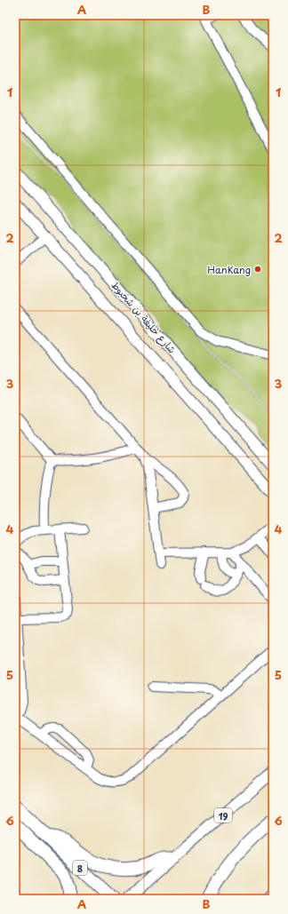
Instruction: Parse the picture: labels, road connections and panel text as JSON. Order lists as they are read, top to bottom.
{
  "streets": {
    "highway": ["8"],
    "main road": ["شارع خليفة بن شخبوط", "19"]
  },
  "places": ["HanKang"],
  "grid": {
    "columns": ["A", "B"],
    "rows": [
      "1",
      "2",
      "3",
      "4",
      "5",
      "6"
    ]
  }
}
